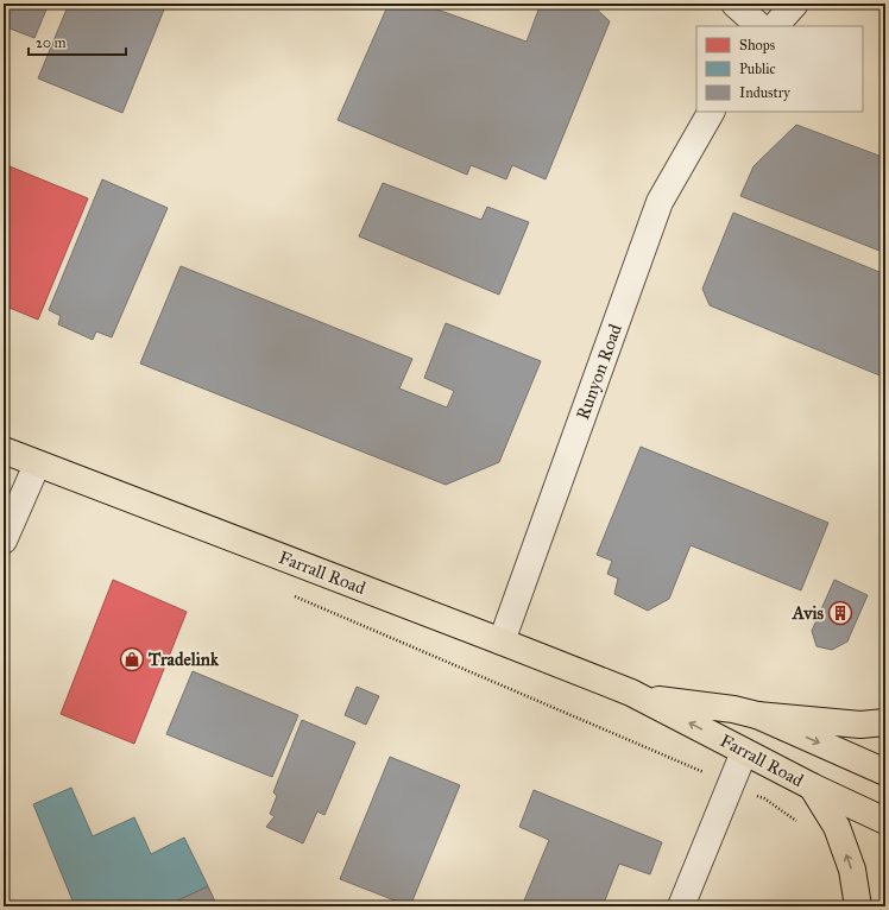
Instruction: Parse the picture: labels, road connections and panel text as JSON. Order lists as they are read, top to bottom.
{
  "streets": {
    "main road": ["Farrall Road"],
    "street": ["Runyon Road"]
  },
  "crossings": [
    ["Runyon Road", "Farrall Road"]
  ],
  "places": {
    "building": ["Avis"],
    "shop": ["Tradelink"]
  },
  "legend": ["Shops", "Public", "Industry"],
  "scale_bar": "20 m"
}
